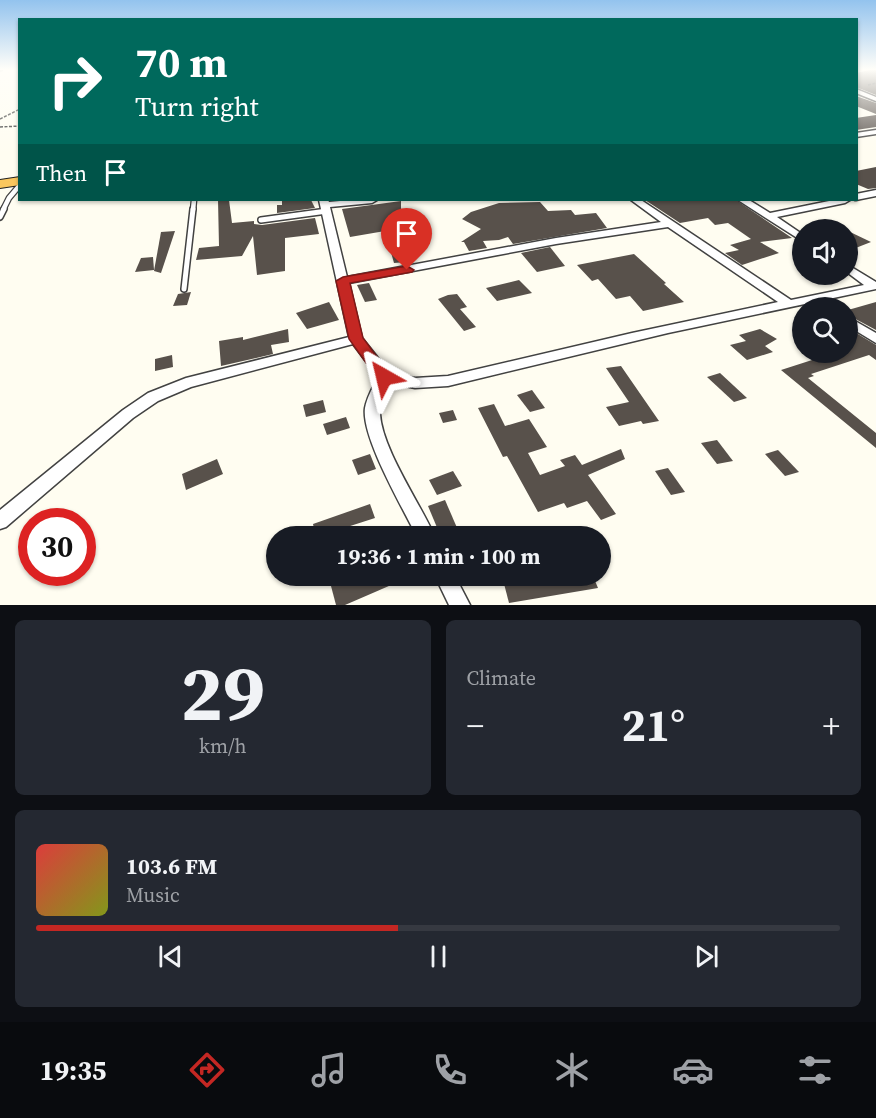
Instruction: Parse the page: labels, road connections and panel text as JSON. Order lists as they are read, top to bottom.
{
  "page": {
    "turn": ["70 m", "Turn right"],
    "then": "Then",
    "limit": "30",
    "trip": "19:36 · 1 min · 100 m",
    "tile": [
      ["29", "km/h"],
      "Climate"
    ],
    "heat": ["−", "21°", "+"],
    "song": ["103.6 FM", "Music"],
    "tabs": "19:35"
  }
}
